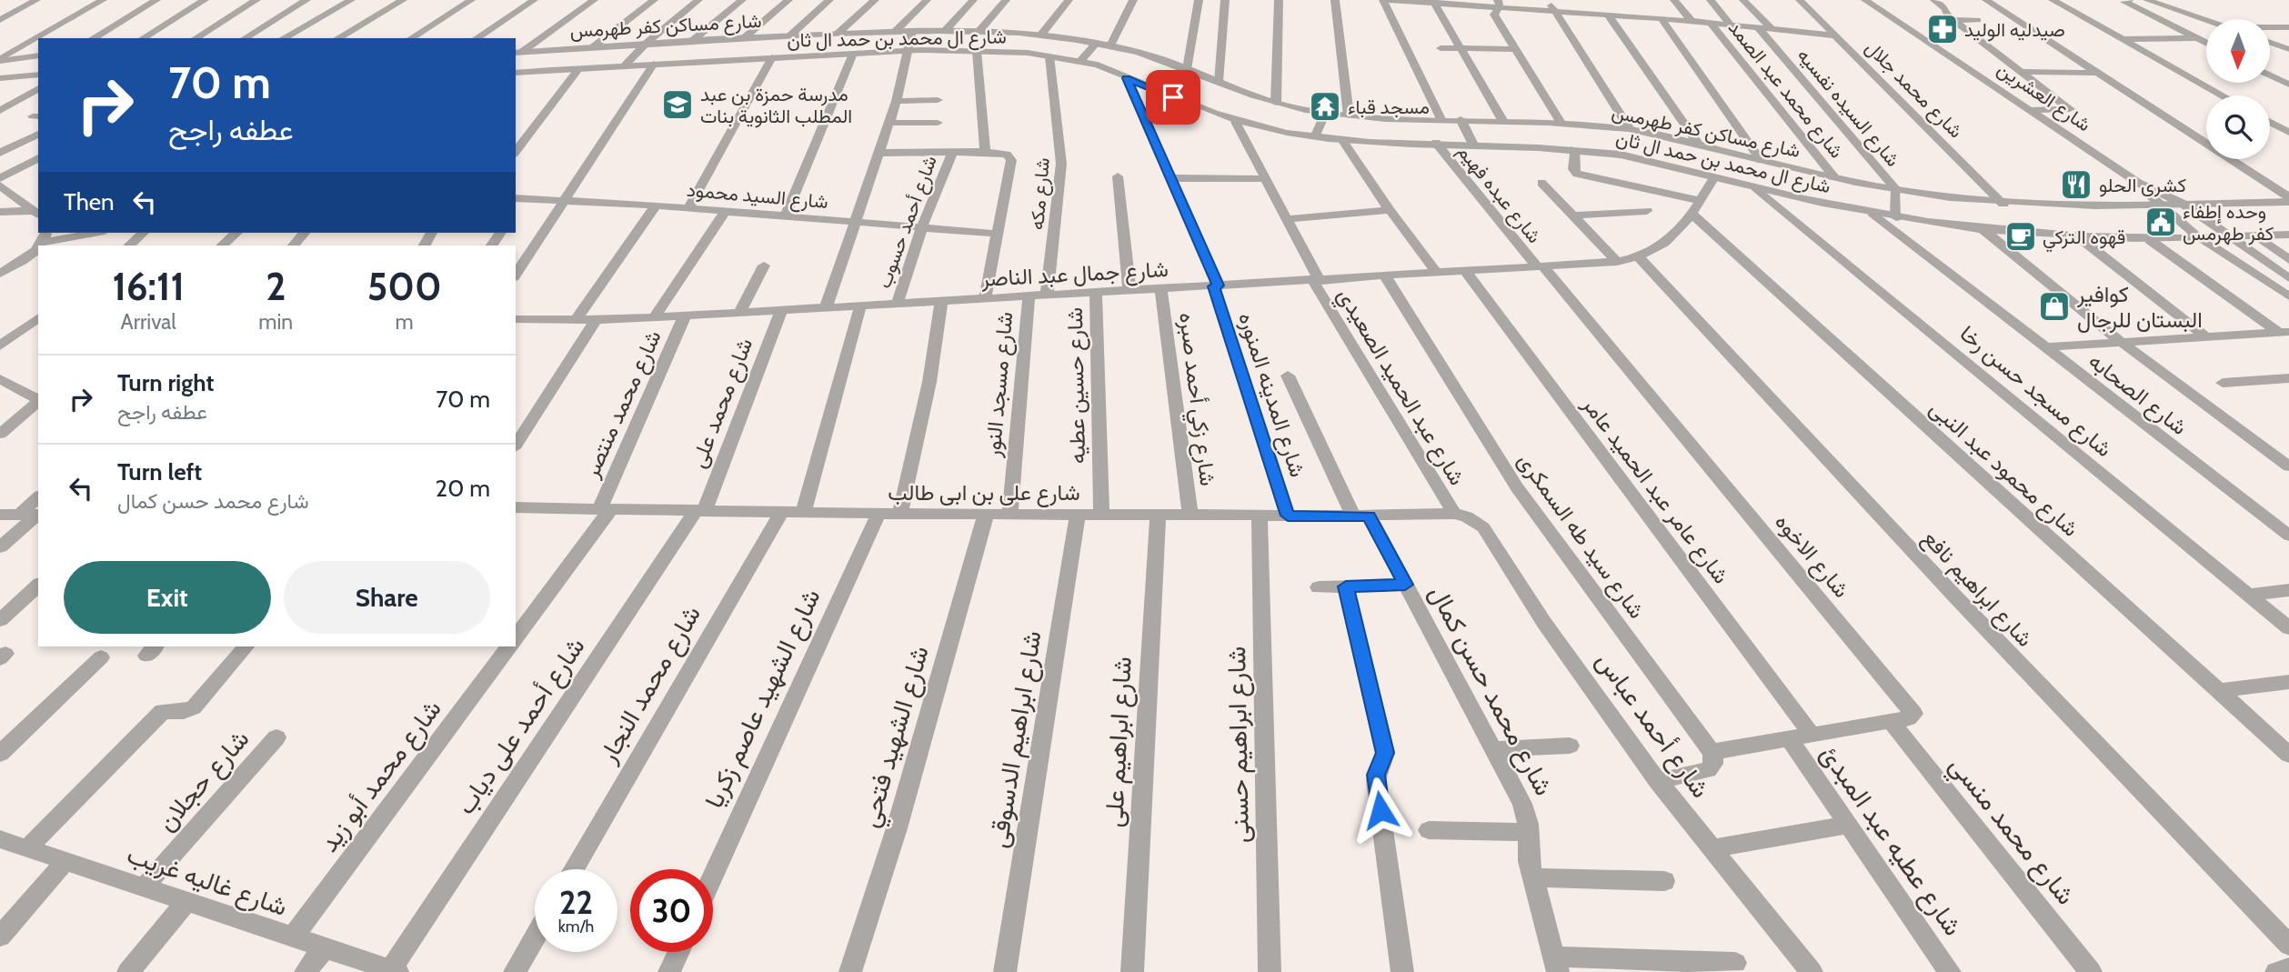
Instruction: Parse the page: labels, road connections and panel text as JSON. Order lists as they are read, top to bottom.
{
  "streets": {
    "street": [
      "شارع مساكن كفر طهرمس",
      "شارع ال محمد بن حمد ال ثان",
      "شارع محمد عبد الصمد",
      "شارع محمد جلال",
      "شارع العشرين",
      "شارع السيده نفسيه",
      "شارع مكه",
      "شارع عبده فهيم",
      "شارع السيد محمود",
      "شارع أحمد حسوب",
      "شارع جمال عبد الناصر",
      "شارع مسجد النور",
      "شارع حسين عطيه",
      "شارع عبد الحميد الصعيدي",
      "شارع مسجد حسن رخا",
      "شارع الصحابه",
      "شارع المدينه المنوره",
      "شارع زكي أحمد صبره",
      "شارع محمد على",
      "شارع محمد منتصر",
      "شارع محمود عبد النبى",
      "شارع عامر عبد الحميد عامر",
      "شارع على بن ابى طالب",
      "شارع سيد طه السمكرى",
      "شارع الاخوه",
      "شارع ابراهيم نافع",
      "شارع محمد النجار",
      "شارع محمد حسن كمال",
      "شارع الشهيد عاصم زكريا",
      "شارع أحمد عباس",
      "شارع أحمد على دياب",
      "شارع الشهيد فتحي",
      "شارع ابراهيم الدسوقى",
      "شارع ابراهيم على",
      "شارع ابراهيم حسنى",
      "شارع محمد أبو زيد",
      "شارع حجلان",
      "شارع محمد منسي",
      "شارع عطيه عبد المبدئ",
      "شارع غاليه غريب"
    ]
  },
  "crossings": [
    ["شارع مساكن كفر طهرمس", "شارع محمد عبد الصمد"],
    ["شارع مساكن كفر طهرمس", "شارع محمد جلال"],
    ["شارع مساكن كفر طهرمس", "شارع العشرين"],
    ["شارع مساكن كفر طهرمس", "شارع السيده نفسيه"],
    ["شارع ال محمد بن حمد ال ثان", "شارع العشرين"],
    ["شارع ال محمد بن حمد ال ثان", "شارع السيده نفسيه"],
    ["شارع ال محمد بن حمد ال ثان", "شارع مكه"],
    ["شارع ال محمد بن حمد ال ثان", "شارع عبده فهيم"],
    ["شارع ال محمد بن حمد ال ثان", "شارع جمال عبد الناصر"],
    ["شارع ال محمد بن حمد ال ثان", "شارع عبد الحميد الصعيدي"],
    ["شارع ال محمد بن حمد ال ثان", "شارع مسجد حسن رخا"],
    ["شارع ال محمد بن حمد ال ثان", "شارع الصحابه"],
    ["شارع ال محمد بن حمد ال ثان", "شارع المدينه المنوره"],
    ["شارع مكه", "شارع جمال عبد الناصر"],
    ["شارع عبده فهيم", "شارع جمال عبد الناصر"],
    ["شارع عبده فهيم", "شارع الاخوه"],
    ["شارع السيد محمود", "شارع أحمد حسوب"],
    ["شارع أحمد حسوب", "شارع جمال عبد الناصر"],
    ["شارع جمال عبد الناصر", "شارع مسجد النور"],
    ["شارع جمال عبد الناصر", "شارع حسين عطيه"],
    ["شارع جمال عبد الناصر", "شارع عبد الحميد الصعيدي"],
    ["شارع جمال عبد الناصر", "شارع المدينه المنوره"],
    ["شارع جمال عبد الناصر", "شارع زكي أحمد صبره"],
    ["شارع جمال عبد الناصر", "شارع محمد على"],
    ["شارع جمال عبد الناصر", "شارع محمد منتصر"],
    ["شارع جمال عبد الناصر", "شارع محمود عبد النبى"],
    ["شارع جمال عبد الناصر", "شارع عامر عبد الحميد عامر"],
    ["شارع جمال عبد الناصر", "شارع سيد طه السمكرى"],
    ["شارع جمال عبد الناصر", "شارع الاخوه"],
    ["شارع جمال عبد الناصر", "شارع ابراهيم نافع"],
    ["شارع مسجد النور", "شارع على بن ابى طالب"],
    ["شارع حسين عطيه", "شارع على بن ابى طالب"],
    ["شارع عبد الحميد الصعيدي", "شارع على بن ابى طالب"],
    ["شارع عبد الحميد الصعيدي", "شارع أحمد عباس"],
    ["شارع المدينه المنوره", "شارع على بن ابى طالب"],
    ["شارع زكي أحمد صبره", "شارع على بن ابى طالب"],
    ["شارع محمد على", "شارع على بن ابى طالب"],
    ["شارع محمد على", "شارع أحمد على دياب"],
    ["شارع محمد منتصر", "شارع على بن ابى طالب"],
    ["شارع عامر عبد الحميد عامر", "شارع الاخوه"],
    ["شارع على بن ابى طالب", "شارع محمد النجار"],
    ["شارع على بن ابى طالب", "شارع محمد حسن كمال"],
    ["شارع على بن ابى طالب", "شارع الشهيد عاصم زكريا"],
    ["شارع على بن ابى طالب", "شارع أحمد عباس"],
    ["شارع على بن ابى طالب", "شارع أحمد على دياب"],
    ["شارع على بن ابى طالب", "شارع الشهيد فتحي"],
    ["شارع على بن ابى طالب", "شارع ابراهيم الدسوقى"],
    ["شارع على بن ابى طالب", "شارع ابراهيم على"],
    ["شارع على بن ابى طالب", "شارع ابراهيم حسنى"],
    ["شارع سيد طه السمكرى", "شارع الاخوه"],
    ["شارع الاخوه", "شارع محمد منسي"],
    ["شارع الاخوه", "شارع عطيه عبد المبدئ"],
    ["شارع أحمد على دياب", "شارع غاليه غريب"],
    ["شارع محمد أبو زيد", "شارع غاليه غريب"],
    ["شارع حجلان", "شارع غاليه غريب"]
  ],
  "places": {
    "pharmacy": ["صيدليه الوليد"],
    "school or university": ["مدرسة حمزة بن عبد المطلب الثانوية بنات"],
    "temple": ["مسجد قباء"],
    "restaurant": ["كشرى الحلو"],
    "public building": ["وحده إطفاء كفر طهرمس"],
    "cafe": ["قهوه التركي"],
    "shop": ["كوافير البستان للرجال"]
  },
  "north": "bottom",
  "page": {
    "turn": ["70 m", "عطفه راجح"],
    "then": "Then",
    "eta": [
      "16:11",
      "Arrival",
      "2",
      "min",
      "500",
      "m"
    ],
    "list": [
      {
        "name": "Turn right",
        "note": "عطفه راجح",
        "value": "70 m"
      },
      {
        "name": "Turn left",
        "note": "شارع محمد حسن كمال",
        "value": "20 m"
      }
    ],
    "buttons": ["Exit", "Share"],
    "speed": "22 km/h",
    "limit": "30"
  }
}
